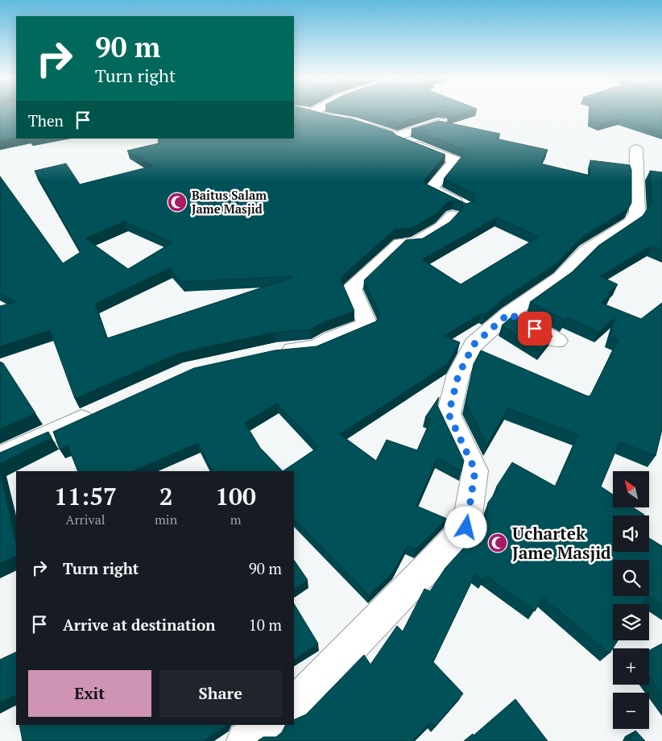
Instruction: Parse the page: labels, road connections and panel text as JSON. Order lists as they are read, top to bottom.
{
  "places": {
    "mosque": ["Baitus Salam Jame Masjid", "Uchartek Jame Masjid"]
  },
  "north": "top left",
  "page": {
    "turn": ["90 m", "Turn right"],
    "then": "Then",
    "map_buttons": ["+", "−"],
    "eta": [
      "11:57",
      "Arrival",
      "2",
      "min",
      "100",
      "m"
    ],
    "list": [
      {
        "name": "Turn right",
        "value": "90 m"
      },
      {
        "name": "Arrive at destination",
        "value": "10 m"
      }
    ],
    "buttons": ["Exit", "Share"]
  }
}
